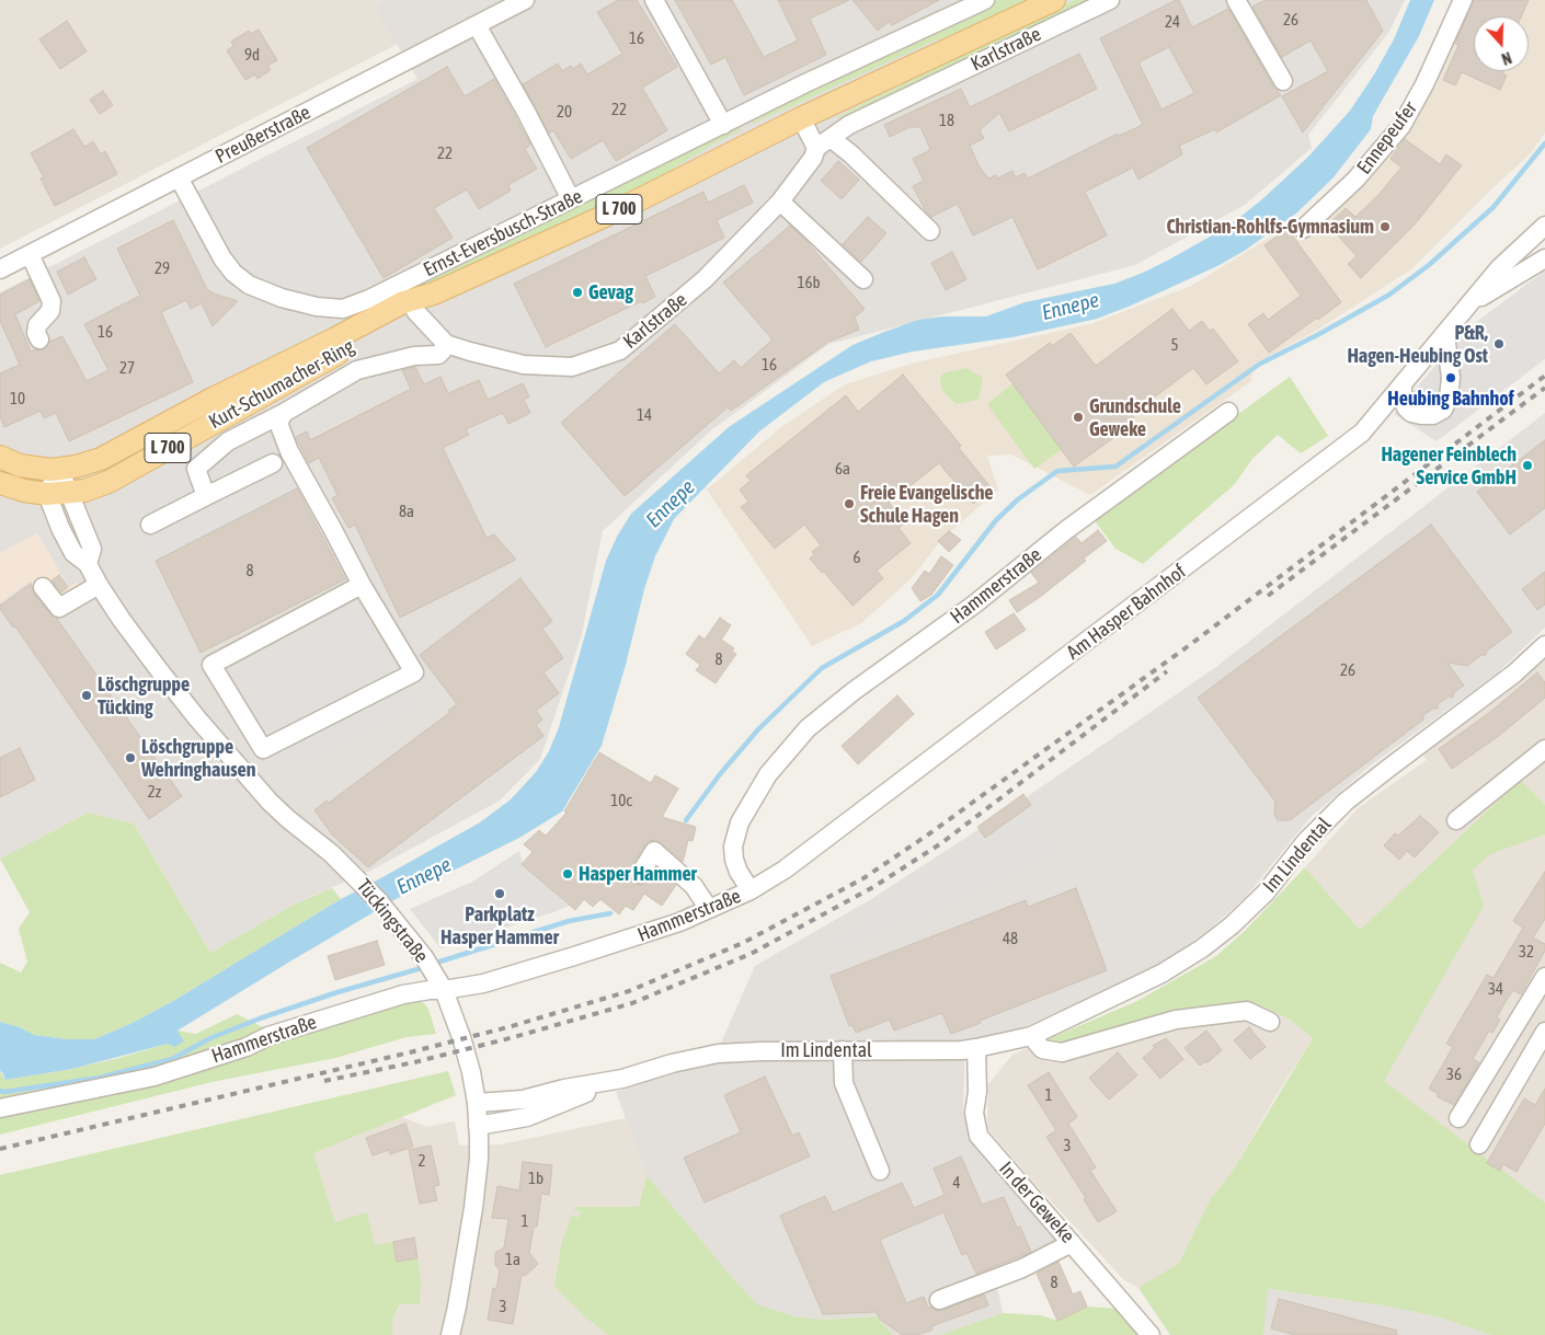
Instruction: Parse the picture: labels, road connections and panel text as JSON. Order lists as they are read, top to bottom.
{
  "streets": {
    "main road": ["L 700", "Kurt-Schumacher-Ring"],
    "street": [
      "Karlstraße",
      "Preußerstraße",
      "Ennepeufer",
      "Ernst-Eversbusch-Straße",
      "Hammerstraße",
      "Am Hasper Bahnhof",
      "Im Lindental",
      "Tückingstraße",
      "In der Geweke"
    ]
  },
  "crossings": [
    ["Karlstraße", "Kurt-Schumacher-Ring"],
    ["Preußerstraße", "Ernst-Eversbusch-Straße"],
    ["L 700", "Kurt-Schumacher-Ring"],
    ["L 700", "Tückingstraße"],
    ["Kurt-Schumacher-Ring", "Tückingstraße"],
    ["Hammerstraße", "Am Hasper Bahnhof"],
    ["Hammerstraße", "Tückingstraße"],
    ["Im Lindental", "Tückingstraße"],
    ["Im Lindental", "In der Geweke"]
  ],
  "water": ["Ennepe"],
  "places": [
    "Christian-Rohlfs-Gymnasium",
    "Gevag",
    "P&R, Hagen-Heubing Ost",
    "Heubing Bahnhof",
    "Grundschule Geweke",
    "Hagener Feinblech Service GmbH",
    "Freie Evangelische Schule Hagen",
    "Löschgruppe Tücking",
    "Löschgruppe Wehringhausen",
    "Hasper Hammer",
    "Parkplatz Hasper Hammer"
  ],
  "house_numbers": [
    "26",
    "24",
    "16",
    "9d",
    "22",
    "20",
    "18",
    "22",
    "29",
    "16b",
    "16",
    "5",
    "16",
    "27",
    "10",
    "14",
    "6a",
    "8a",
    "6",
    "8",
    "8",
    "26",
    "2z",
    "10c",
    "48",
    "32",
    "34",
    "36",
    "1",
    "3",
    "2",
    "1b",
    "4",
    "1",
    "1a",
    "8",
    "3"
  ],
  "north": "bottom"
}
